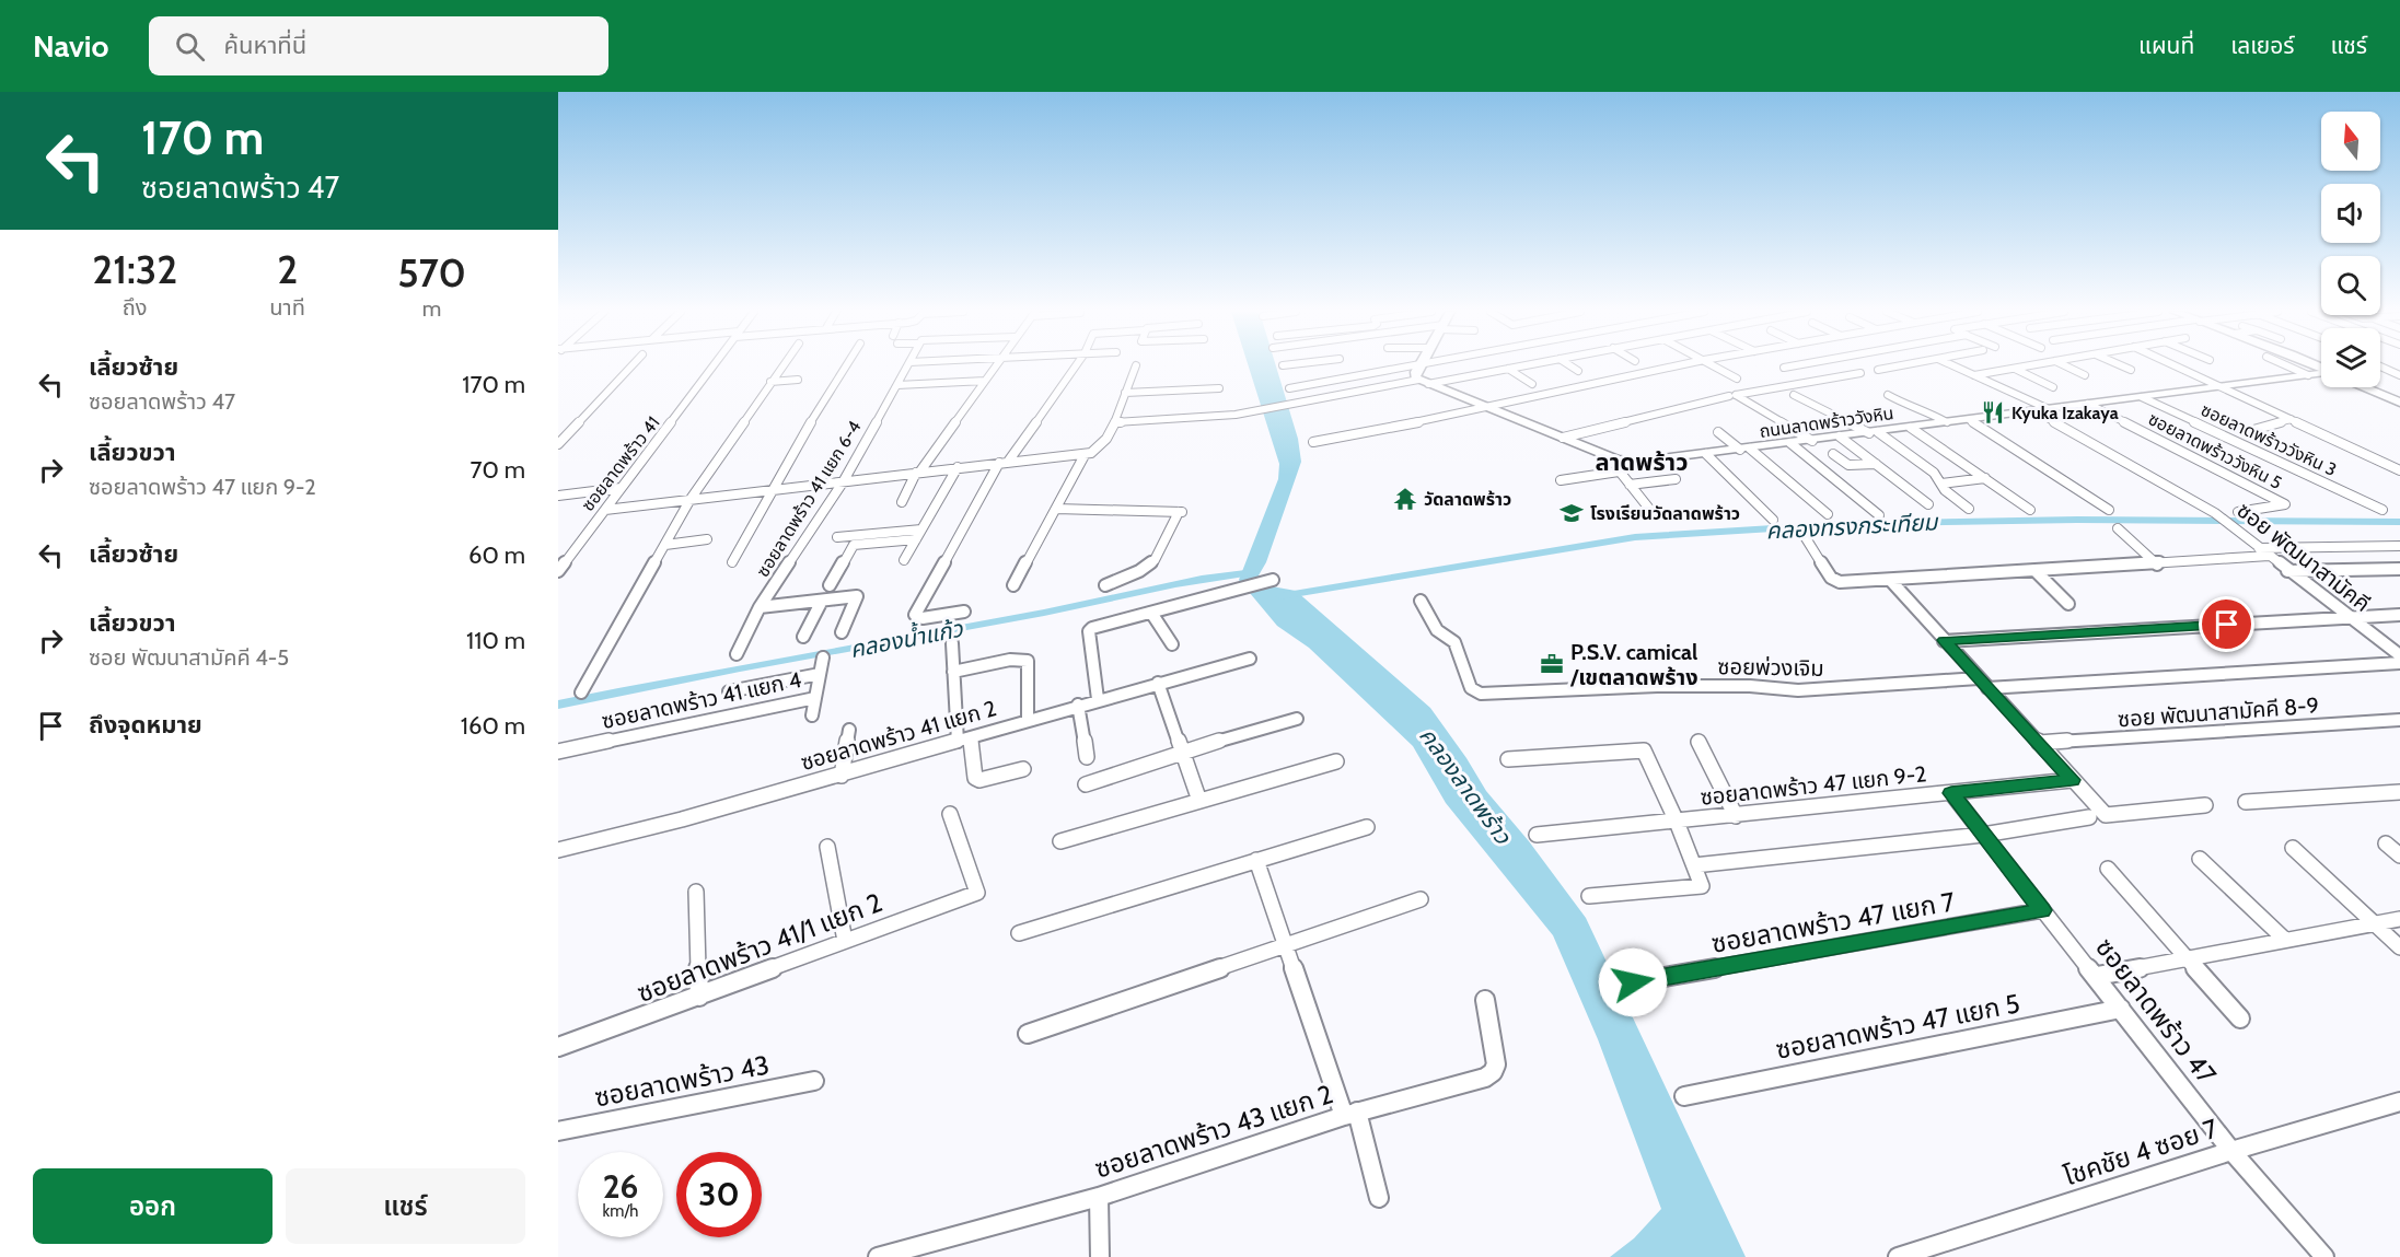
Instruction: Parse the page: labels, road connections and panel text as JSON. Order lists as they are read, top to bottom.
{
  "streets": {
    "main road": ["ถนนลาดพร้าววังหิน"],
    "street": [
      "ซอยลาดพร้าววังหิน 3",
      "ซอยลาดพร้าววังหิน 5",
      "ซอยลาดพร้าว 41",
      "ซอยลาดพร้าว 41 แยก 6-4",
      "ซอย พัฒนาสามัคคี",
      "ซอยพ่วงเจิม",
      "ซอยลาดพร้าว 41 แยก 4",
      "ซอย พัฒนาสามัคคี 8-9",
      "ซอยลาดพร้าว 41 แยก 2",
      "ซอยลาดพร้าว 47 แยก 9-2",
      "ซอยลาดพร้าว 47 แยก 7",
      "ซอยลาดพร้าว 41/1 แยก 2",
      "ซอยลาดพร้าว 47",
      "ซอยลาดพร้าว 47 แยก 5",
      "ซอยลาดพร้าว 43",
      "ซอยลาดพร้าว 43 แยก 2",
      "โชคชัย 4 ซอย 7"
    ]
  },
  "crossings": [
    ["ถนนลาดพร้าววังหิน", "ซอยลาดพร้าววังหิน 3"],
    ["ถนนลาดพร้าววังหิน", "ซอยลาดพร้าววังหิน 5"],
    ["ถนนลาดพร้าววังหิน", "ซอย พัฒนาสามัคคี"],
    ["ซอยลาดพร้าว 47 แยก 9-2", "ซอยลาดพร้าว 47"],
    ["ซอยลาดพร้าว 47 แยก 7", "ซอยลาดพร้าว 47"],
    ["ซอยลาดพร้าว 47", "ซอยลาดพร้าว 47 แยก 5"],
    ["ซอยลาดพร้าว 47", "โชคชัย 4 ซอย 7"]
  ],
  "districts": ["ลาดพร้าว"],
  "water": ["คลองทรงกระเทียม", "คลองน้ำแก้ว", "คลองลาดพร้าว"],
  "places": {
    "restaurant": ["Kyuka Izakaya"],
    "temple": ["วัดลาดพร้าว"],
    "school or university": ["โรงเรียนวัดลาดพร้าว"],
    "office": ["P.S.V. camical /เขตลาดพร้าง"]
  },
  "north": "top",
  "page": {
    "header": "Navio",
    "search": "ค้นหาที่นี่",
    "nav": ["แผนที่", "เลเยอร์", "แชร์"],
    "turn": ["170 m", "ซอยลาดพร้าว 47"],
    "eta": [
      "21:32",
      "ถึง",
      "2",
      "นาที",
      "570",
      "m"
    ],
    "list": [
      {
        "name": "เลี้ยวซ้าย",
        "note": "ซอยลาดพร้าว 47",
        "value": "170 m"
      },
      {
        "name": "เลี้ยวขวา",
        "note": "ซอยลาดพร้าว 47 แยก 9-2",
        "value": "70 m"
      },
      {
        "name": "เลี้ยวซ้าย",
        "value": "60 m"
      },
      {
        "name": "เลี้ยวขวา",
        "note": "ซอย พัฒนาสามัคคี 4-5",
        "value": "110 m"
      },
      {
        "name": "ถึงจุดหมาย",
        "value": "160 m"
      }
    ],
    "speed": "26 km/h",
    "limit": "30",
    "buttons": ["ออก", "แชร์"]
  }
}
